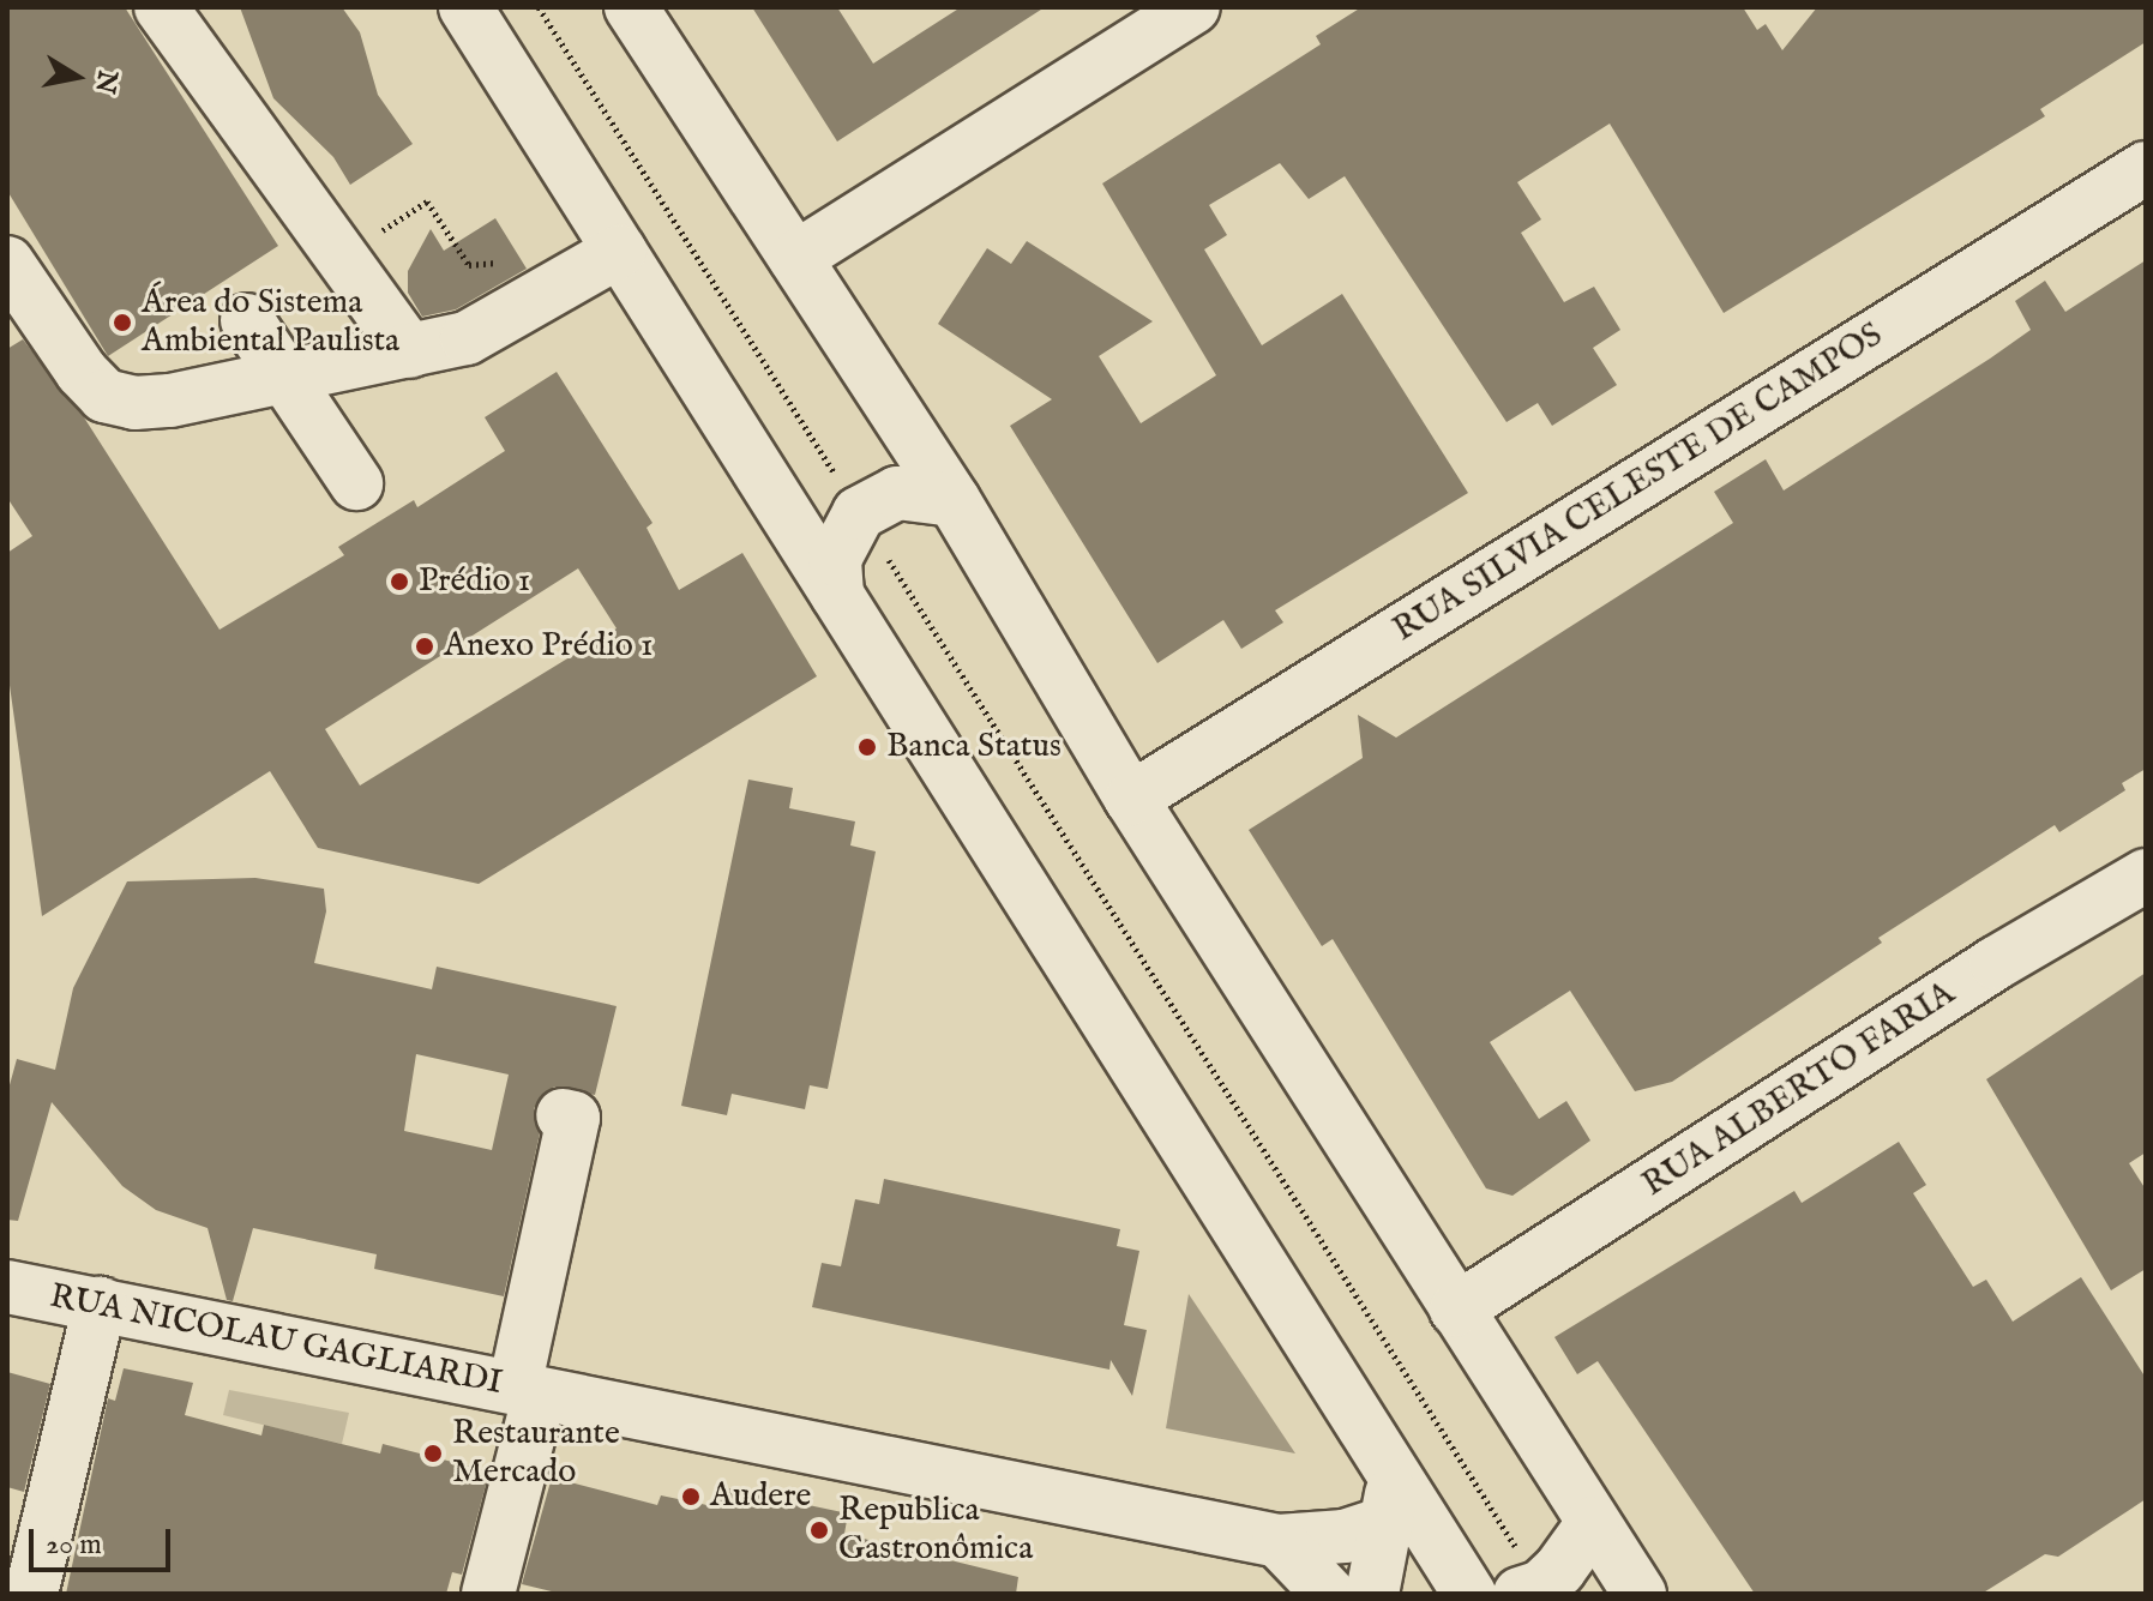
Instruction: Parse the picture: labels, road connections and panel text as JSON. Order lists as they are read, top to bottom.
{
  "streets": {
    "street": ["RUA SILVIA CELESTE DE CAMPOS", "RUA ALBERTO FARIA", "RUA NICOLAU GAGLIARDI"]
  },
  "places": [
    "Área do Sistema Ambiental Paulista",
    "Prédio 1",
    "Anexo Prédio 1",
    "Banca Status",
    "Restaurante Mercado",
    "Audere",
    "Republica Gastronômica"
  ],
  "scale_bar": "20 m",
  "north": "right"
}
